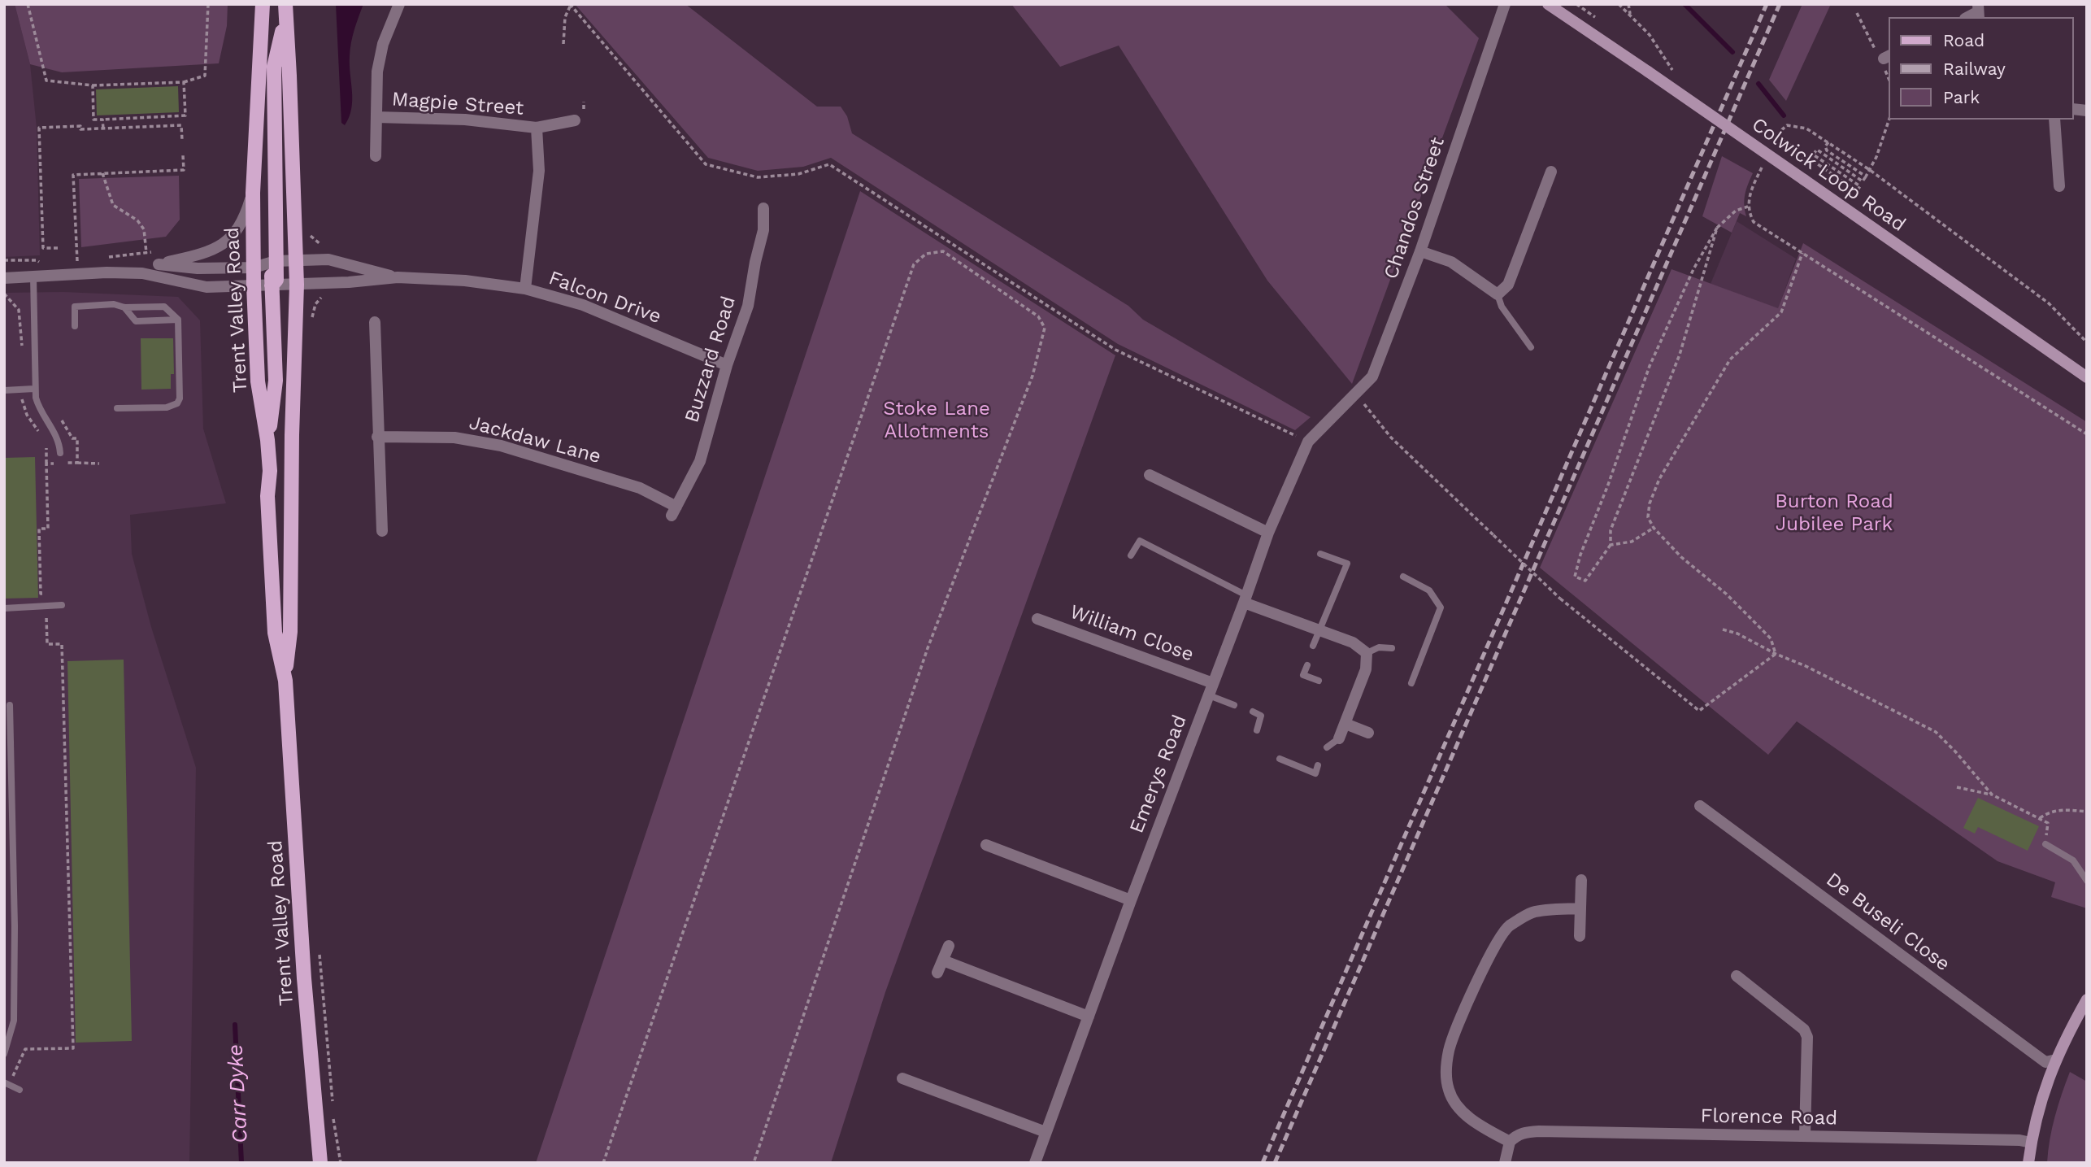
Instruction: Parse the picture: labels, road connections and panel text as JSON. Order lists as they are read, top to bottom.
{
  "streets": {
    "main road": ["Colwick Loop Road", "Trent Valley Road"],
    "street": [
      "Magpie Street",
      "Chandos Street",
      "Falcon Drive",
      "Buzzard Road",
      "Jackdaw Lane",
      "William Close",
      "Emerys Road",
      "De Buseli Close",
      "Florence Road"
    ]
  },
  "crossings": [
    ["Magpie Street", "Falcon Drive"],
    ["Chandos Street", "Emerys Road"],
    ["Falcon Drive", "Trent Valley Road"],
    ["Falcon Drive", "Buzzard Road"],
    ["Buzzard Road", "Jackdaw Lane"],
    ["William Close", "Emerys Road"]
  ],
  "water": ["Carr Dyke"],
  "parks": ["Stoke Lane Allotments", "Burton Road Jubilee Park"],
  "legend": ["Road", "Railway", "Park"]
}
